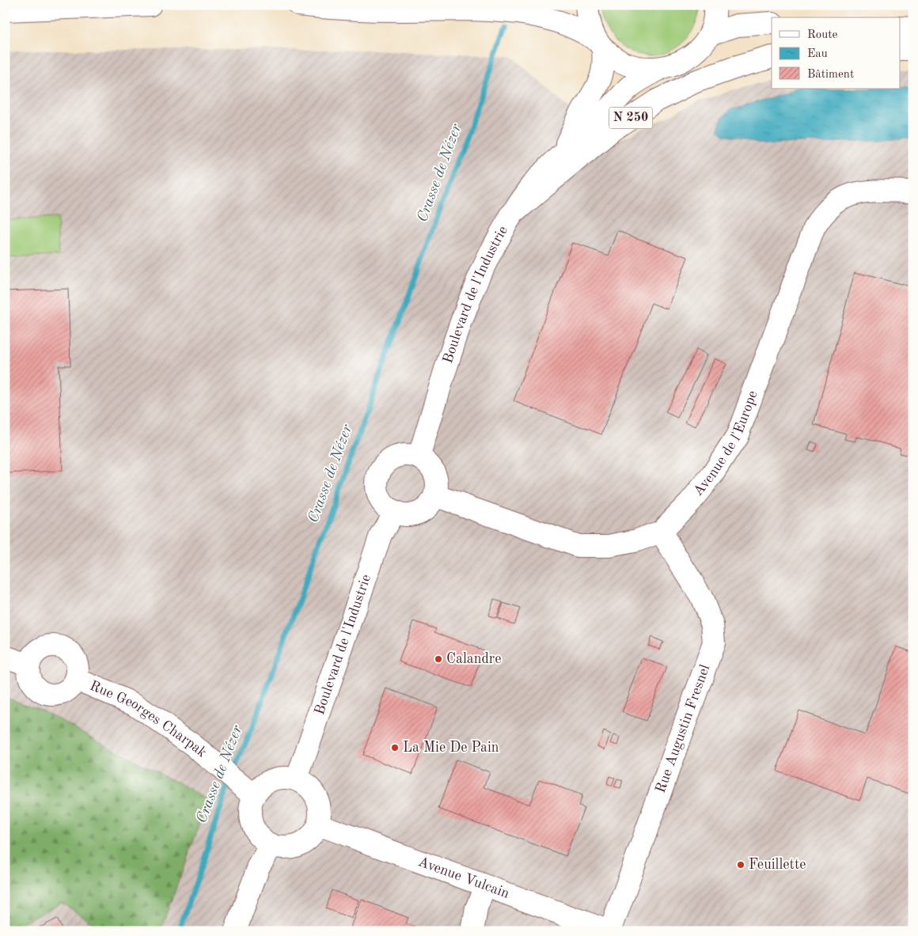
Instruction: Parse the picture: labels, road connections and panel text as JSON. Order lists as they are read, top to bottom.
{
  "streets": {
    "main road": [
      "N 250",
      "Boulevard de l'Industrie",
      "Avenue de l'Europe",
      "Rue Georges Charpak",
      "Rue Augustin Fresnel",
      "Avenue Vulcain"
    ]
  },
  "crossings": [
    ["N 250", "Boulevard de l'Industrie"],
    ["Boulevard de l'Industrie", "Avenue de l'Europe"],
    ["Boulevard de l'Industrie", "Rue Georges Charpak"],
    ["Boulevard de l'Industrie", "Avenue Vulcain"],
    ["Avenue de l'Europe", "Rue Augustin Fresnel"],
    ["Rue Georges Charpak", "Avenue Vulcain"],
    ["Rue Augustin Fresnel", "Avenue Vulcain"]
  ],
  "water": ["Crasse de Nézer"],
  "places": ["Calandre", "La Mie De Pain", "Feuillette"],
  "legend": ["Route", "Eau", "Bâtiment"]
}
